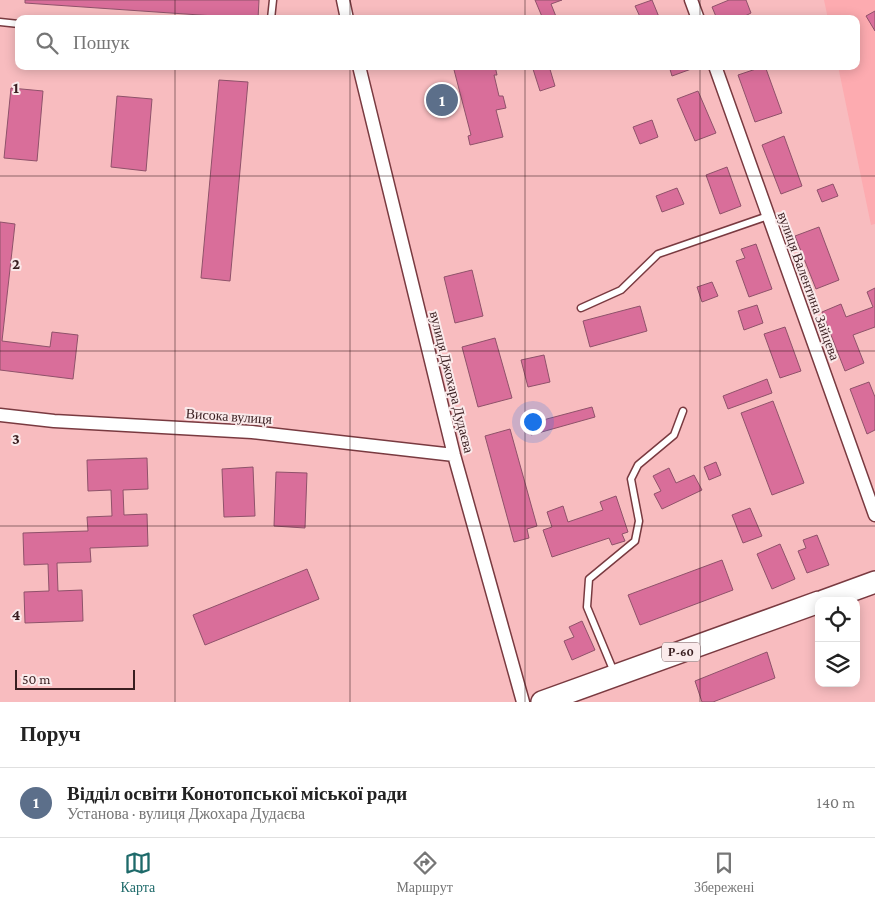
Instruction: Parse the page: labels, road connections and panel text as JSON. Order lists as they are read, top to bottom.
{
  "streets": {
    "main road": ["Р-60"],
    "street": ["вулиця Валентина Зайцева", "вулиця Джохара Дудаєва", "Висока вулиця"]
  },
  "crossings": [
    ["вулиця Джохара Дудаєва", "Висока вулиця"]
  ],
  "scale_bar": "50 m",
  "page": {
    "search": "Пошук",
    "pins": "1",
    "scale": "50 m",
    "heading": "Поруч",
    "list": [
      {
        "mark": "1",
        "name": "Відділ освіти Конотопської міської ради",
        "note": "Установа · вулиця Джохара Дудаєва",
        "value": "140 m"
      }
    ],
    "nav": ["Карта", "Маршрут", "Збережені"]
  },
  "grid": {
    "rows": [
      "1",
      "2",
      "3",
      "4"
    ]
  }
}
